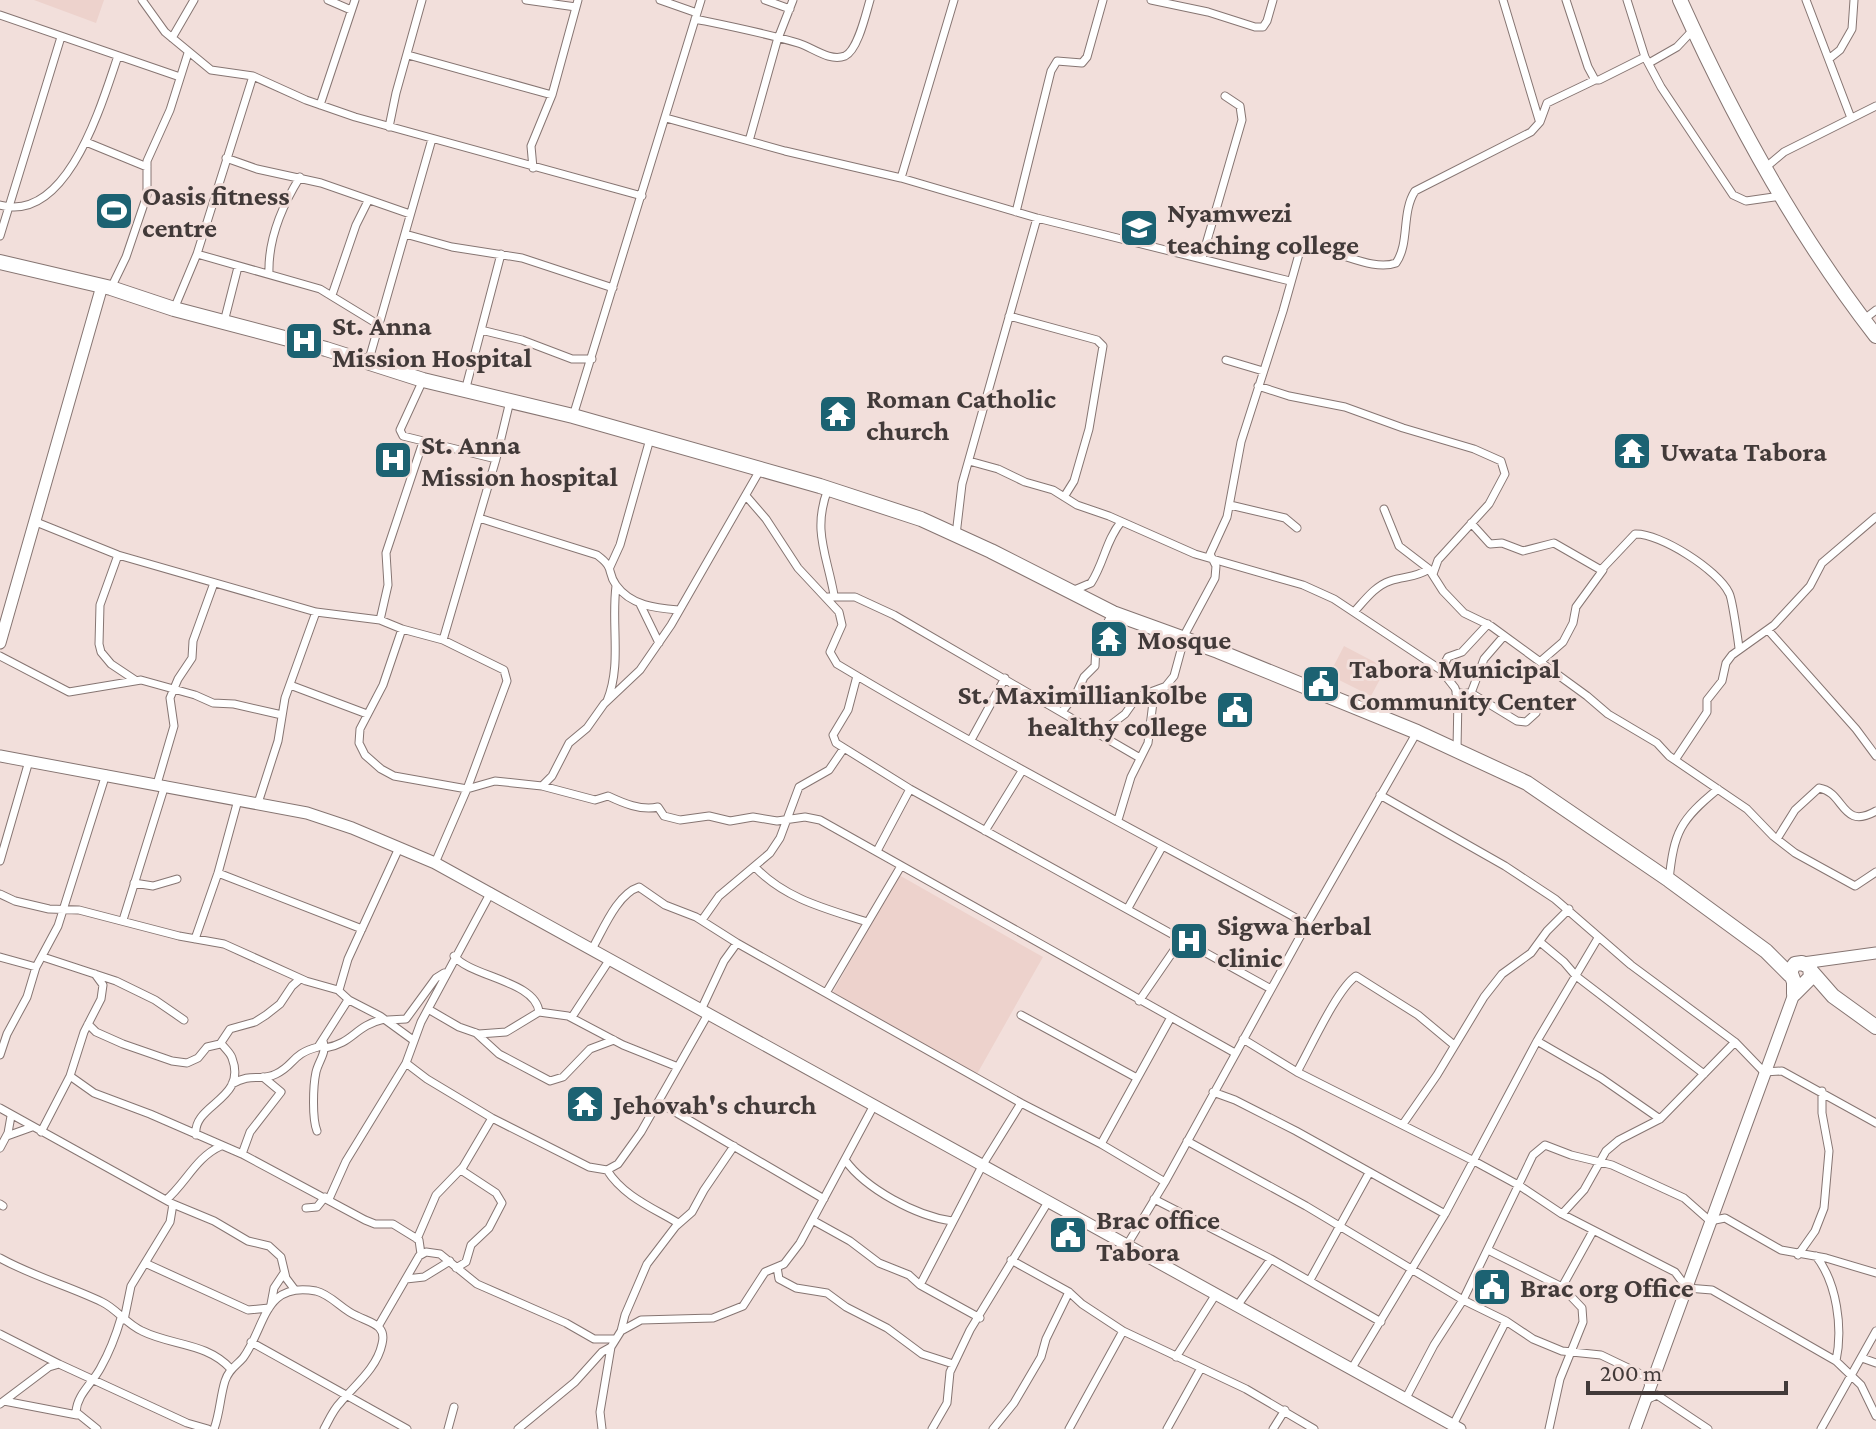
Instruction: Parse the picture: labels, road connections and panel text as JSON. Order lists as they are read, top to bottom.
{
  "places": {
    "sports": ["Oasis fitness centre"],
    "school or university": ["Nyamwezi teaching college"],
    "hospital": ["St. Anna Mission Hospital", "St. Anna Mission hospital", "Sigwa herbal clinic"],
    "temple": [
      "Roman Catholic church",
      "Uwata Tabora",
      "Mosque",
      "Jehovah's church"
    ],
    "public building": [
      "Tabora Municipal Community Center",
      "St. Maximilliankolbe healthy college",
      "Brac office Tabora",
      "Brac org Office"
    ]
  },
  "scale_bar": "200 m"
}
